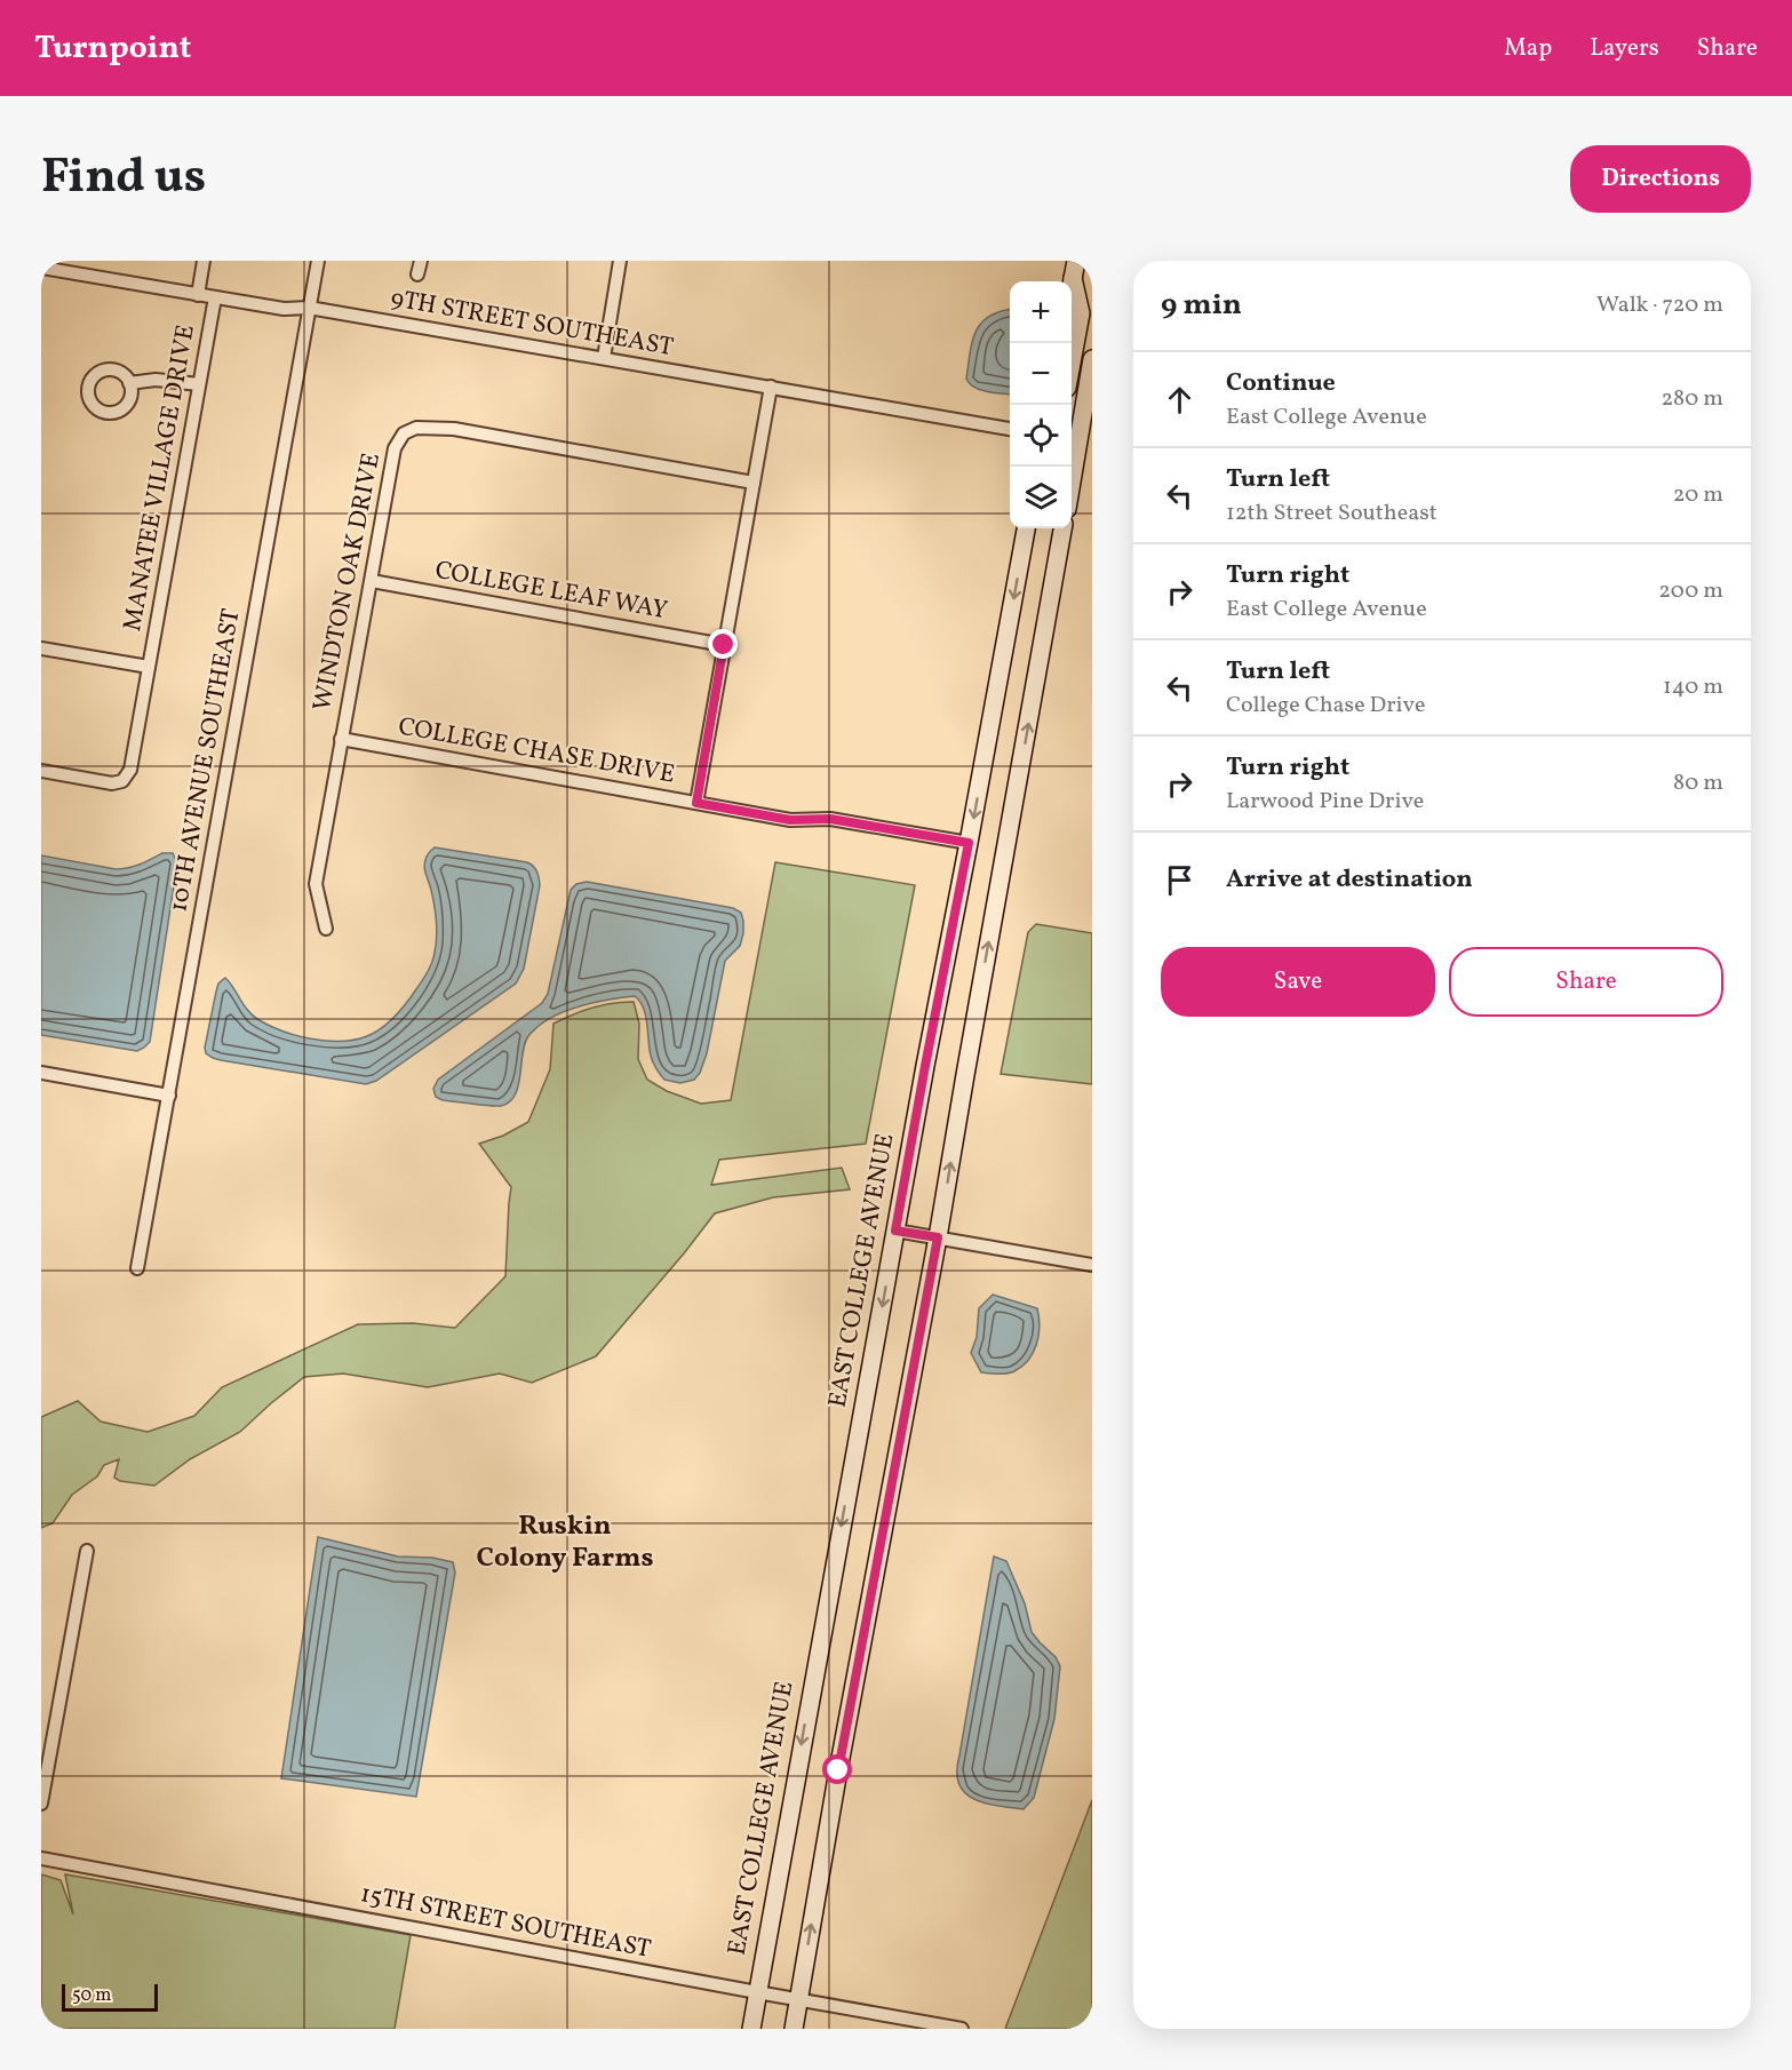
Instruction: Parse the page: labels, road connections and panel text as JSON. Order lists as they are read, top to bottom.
{
  "streets": {
    "main road": ["EAST COLLEGE AVENUE"],
    "street": [
      "9TH STREET SOUTHEAST",
      "MANATEE VILLAGE DRIVE",
      "WINDTON OAK DRIVE",
      "COLLEGE LEAF WAY",
      "COLLEGE CHASE DRIVE",
      "10TH AVENUE SOUTHEAST",
      "15TH STREET SOUTHEAST"
    ]
  },
  "crossings": [
    ["9TH STREET SOUTHEAST", "MANATEE VILLAGE DRIVE"],
    ["9TH STREET SOUTHEAST", "10TH AVENUE SOUTHEAST"],
    ["WINDTON OAK DRIVE", "COLLEGE LEAF WAY"],
    ["WINDTON OAK DRIVE", "COLLEGE CHASE DRIVE"],
    ["COLLEGE CHASE DRIVE", "EAST COLLEGE AVENUE"],
    ["EAST COLLEGE AVENUE", "15TH STREET SOUTHEAST"]
  ],
  "districts": ["Ruskin Colony Farms"],
  "scale_bar": "50 m",
  "page": {
    "header": "Turnpoint",
    "nav": ["Map", "Layers", "Share"],
    "title": "Find us",
    "buttons": [
      "Directions",
      ["Save", "Share"]
    ],
    "heading": ["9 min", "Walk · 720 m"],
    "map_buttons": ["+", "−"],
    "list": [
      ["Continue", "East College Avenue", "280 m"],
      ["Turn left", "12th Street Southeast", "20 m"],
      ["Turn right", "East College Avenue", "200 m"],
      ["Turn left", "College Chase Drive", "140 m"],
      ["Turn right", "Larwood Pine Drive", "80 m"],
      "Arrive at destination"
    ],
    "scale": "50 m"
  }
}
